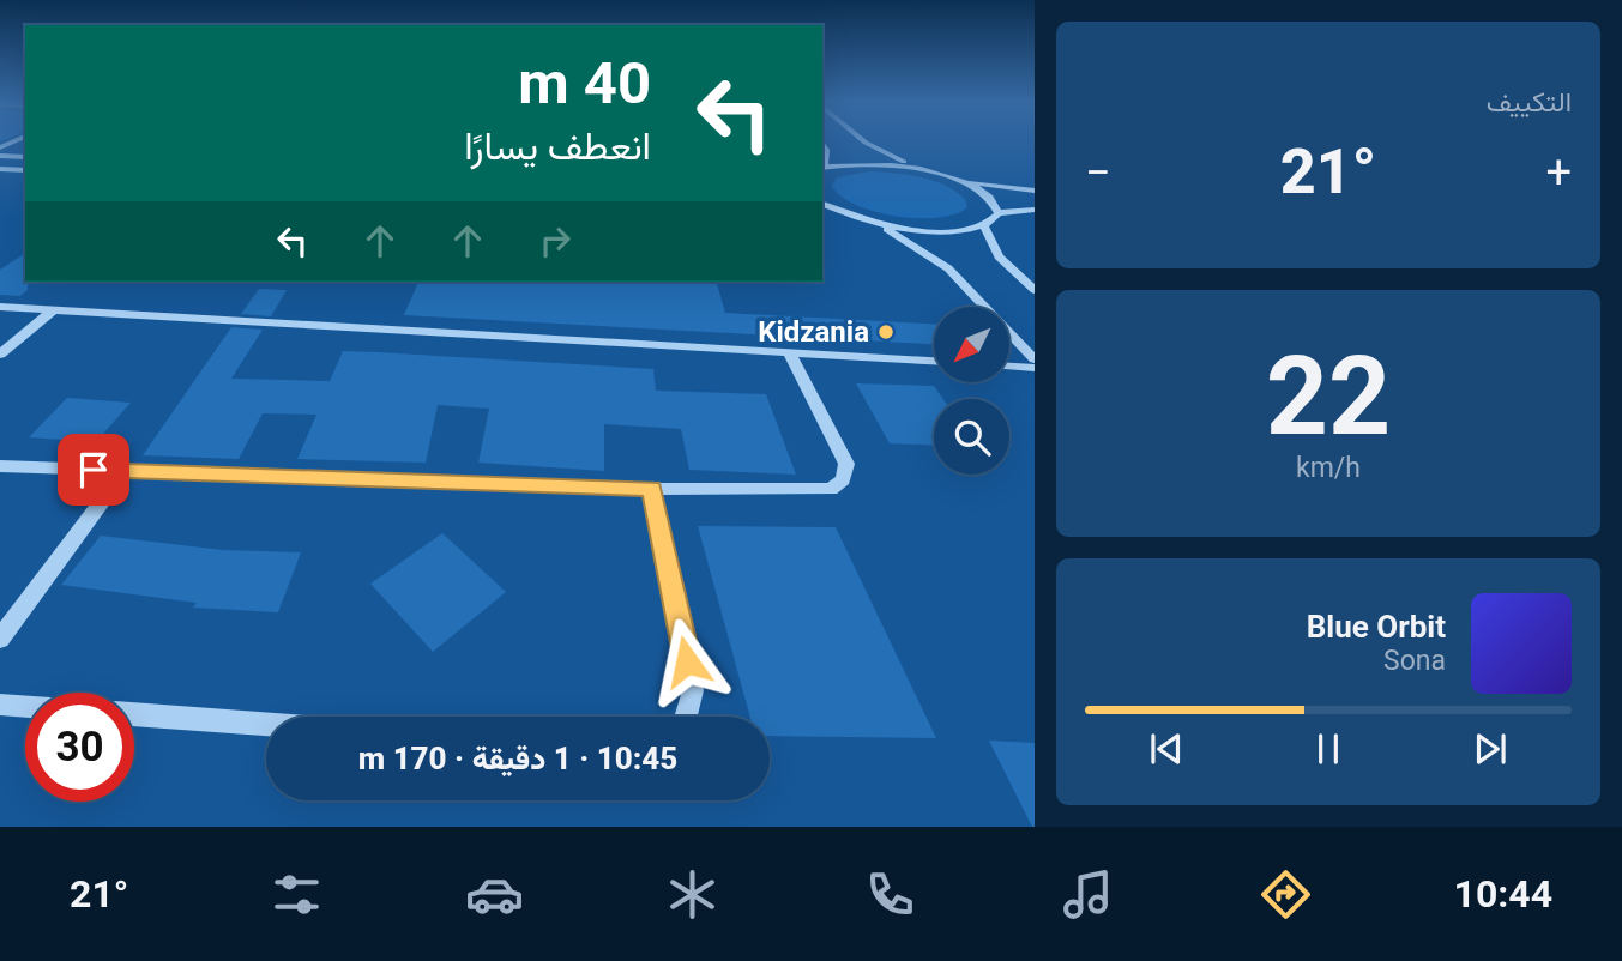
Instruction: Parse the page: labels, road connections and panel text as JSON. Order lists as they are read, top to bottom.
{
  "places": ["Kidzania"],
  "north": "bottom left",
  "page": {
    "tile": [
      "التكييف",
      ["22", "km/h"]
    ],
    "turn": ["40 m", "انعطف يسارًا"],
    "heat": ["−", "21°", "+"],
    "song": ["Blue Orbit", "Sona"],
    "limit": "30",
    "trip": "10:45 · 1 دقيقة · 170 m",
    "tabs": ["10:44", "21°"]
  }
}
